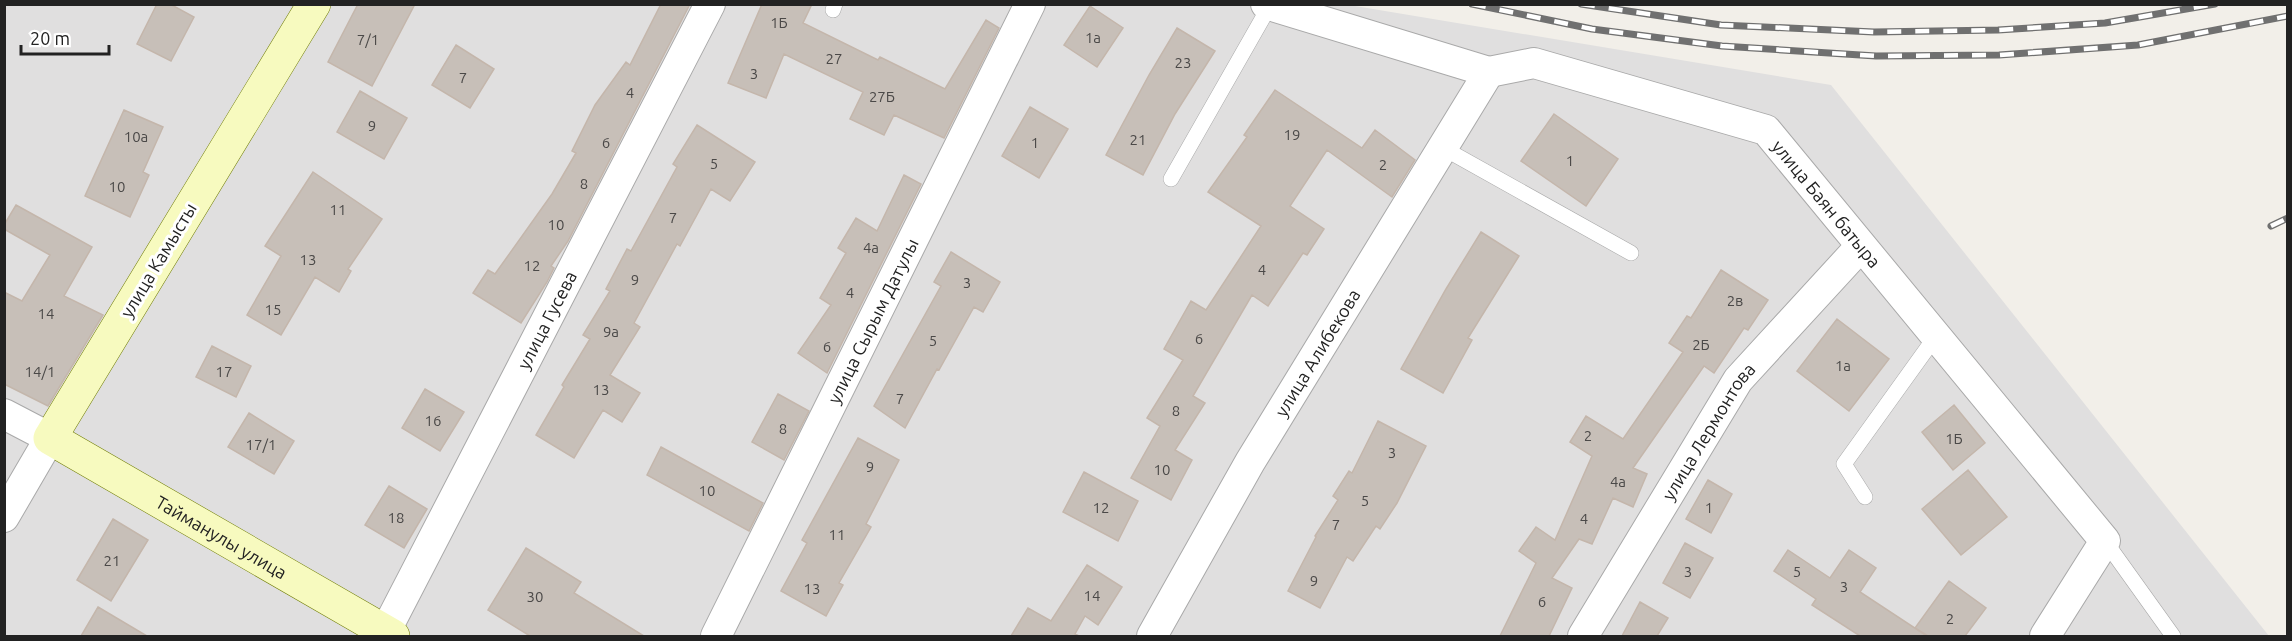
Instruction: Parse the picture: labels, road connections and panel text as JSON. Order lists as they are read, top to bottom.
{
  "streets": {
    "street": [
      "улица Баян батыра",
      "улица Камысты",
      "улица Сырым Датулы",
      "улица Гусева",
      "улица Алибекова",
      "улица Лермонтова",
      "Тайманулы улица"
    ]
  },
  "crossings": [
    ["улица Баян батыра", "улица Алибекова"],
    ["улица Баян батыра", "улица Лермонтова"],
    ["улица Камысты", "Тайманулы улица"],
    ["улица Гусева", "Тайманулы улица"]
  ],
  "house_numbers": [
    "1Б",
    "1а",
    "7/1",
    "27",
    "23",
    "3",
    "7",
    "4",
    "27Б",
    "9",
    "19",
    "10а",
    "21",
    "6",
    "1",
    "1",
    "5",
    "2",
    "8",
    "10",
    "11",
    "7",
    "10",
    "4а",
    "13",
    "12",
    "4",
    "9",
    "3",
    "4",
    "2в",
    "15",
    "14",
    "9а",
    "6",
    "5",
    "2Б",
    "6",
    "1а",
    "14/1",
    "17",
    "13",
    "7",
    "8",
    "16",
    "8",
    "2",
    "1Б",
    "17/1",
    "3",
    "9",
    "10",
    "4а",
    "10",
    "5",
    "12",
    "1",
    "18",
    "4",
    "7",
    "11",
    "21",
    "3",
    "5",
    "9",
    "3",
    "13",
    "14",
    "30",
    "6",
    "2"
  ],
  "scale_bar": "20 m"
}
